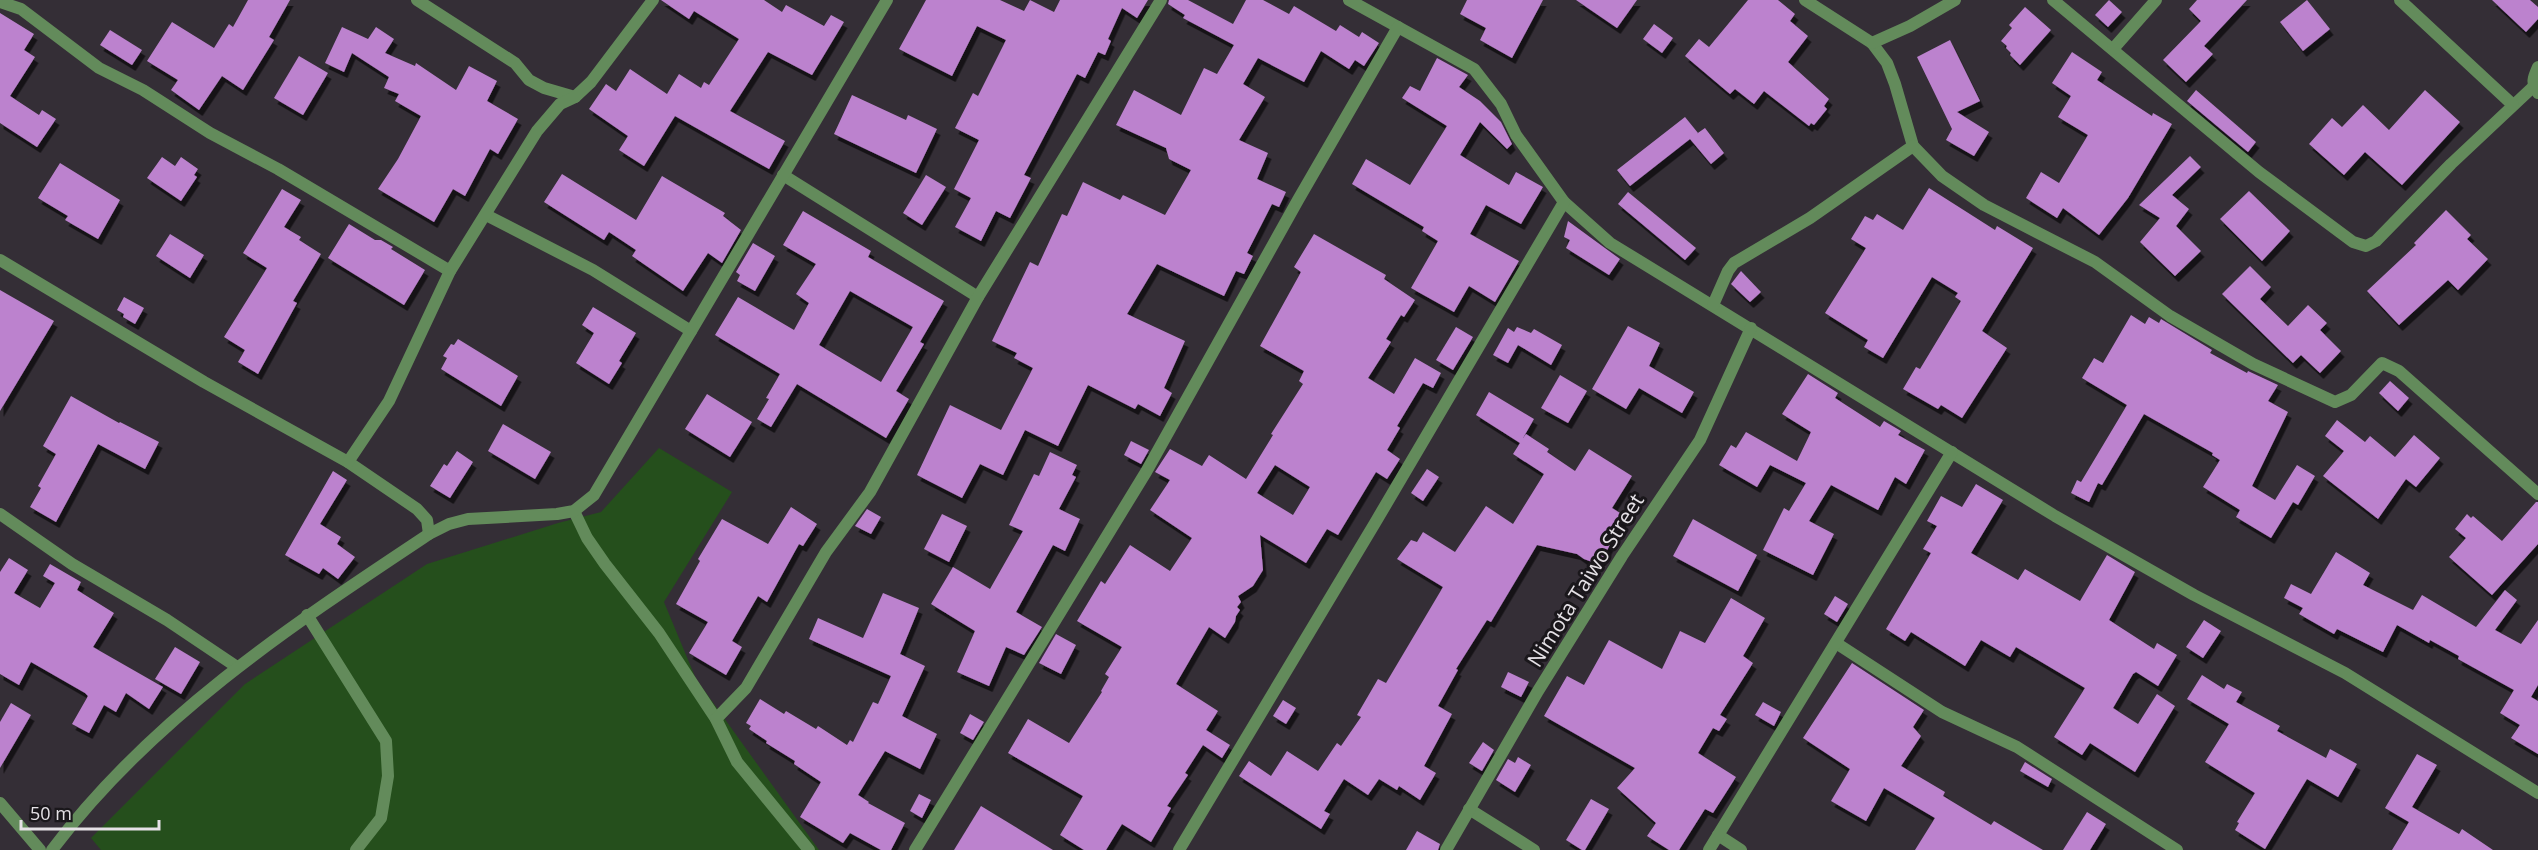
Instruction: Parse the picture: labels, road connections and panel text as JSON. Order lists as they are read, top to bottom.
{
  "streets": {
    "street": ["Nimota Taiwo Street"]
  },
  "scale_bar": "50 m"
}
